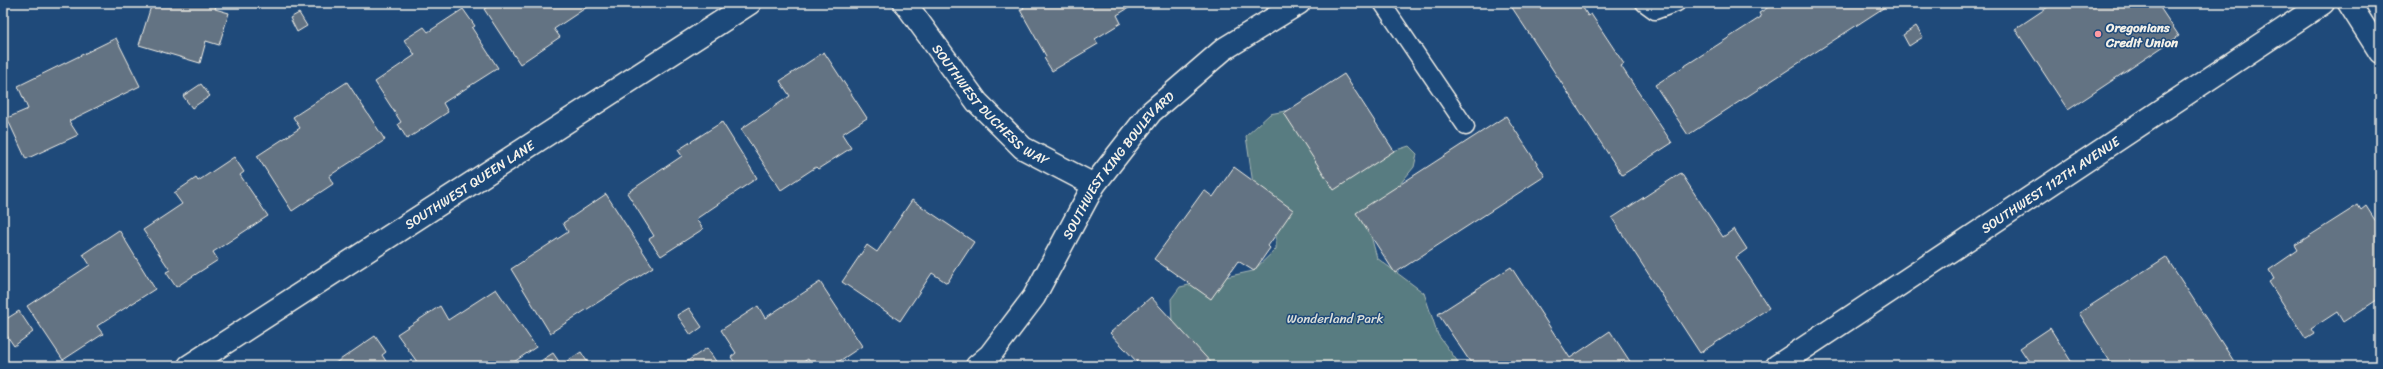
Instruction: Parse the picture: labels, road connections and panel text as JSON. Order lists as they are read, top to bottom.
{
  "streets": {
    "street": [
      "SOUTHWEST DUCHESS WAY",
      "SOUTHWEST KING BOULEVARD",
      "SOUTHWEST QUEEN LANE",
      "SOUTHWEST 112TH AVENUE"
    ]
  },
  "crossings": [
    ["SOUTHWEST DUCHESS WAY", "SOUTHWEST KING BOULEVARD"]
  ],
  "parks": ["Wonderland Park"],
  "places": ["Oregonians Credit Union"]
}
